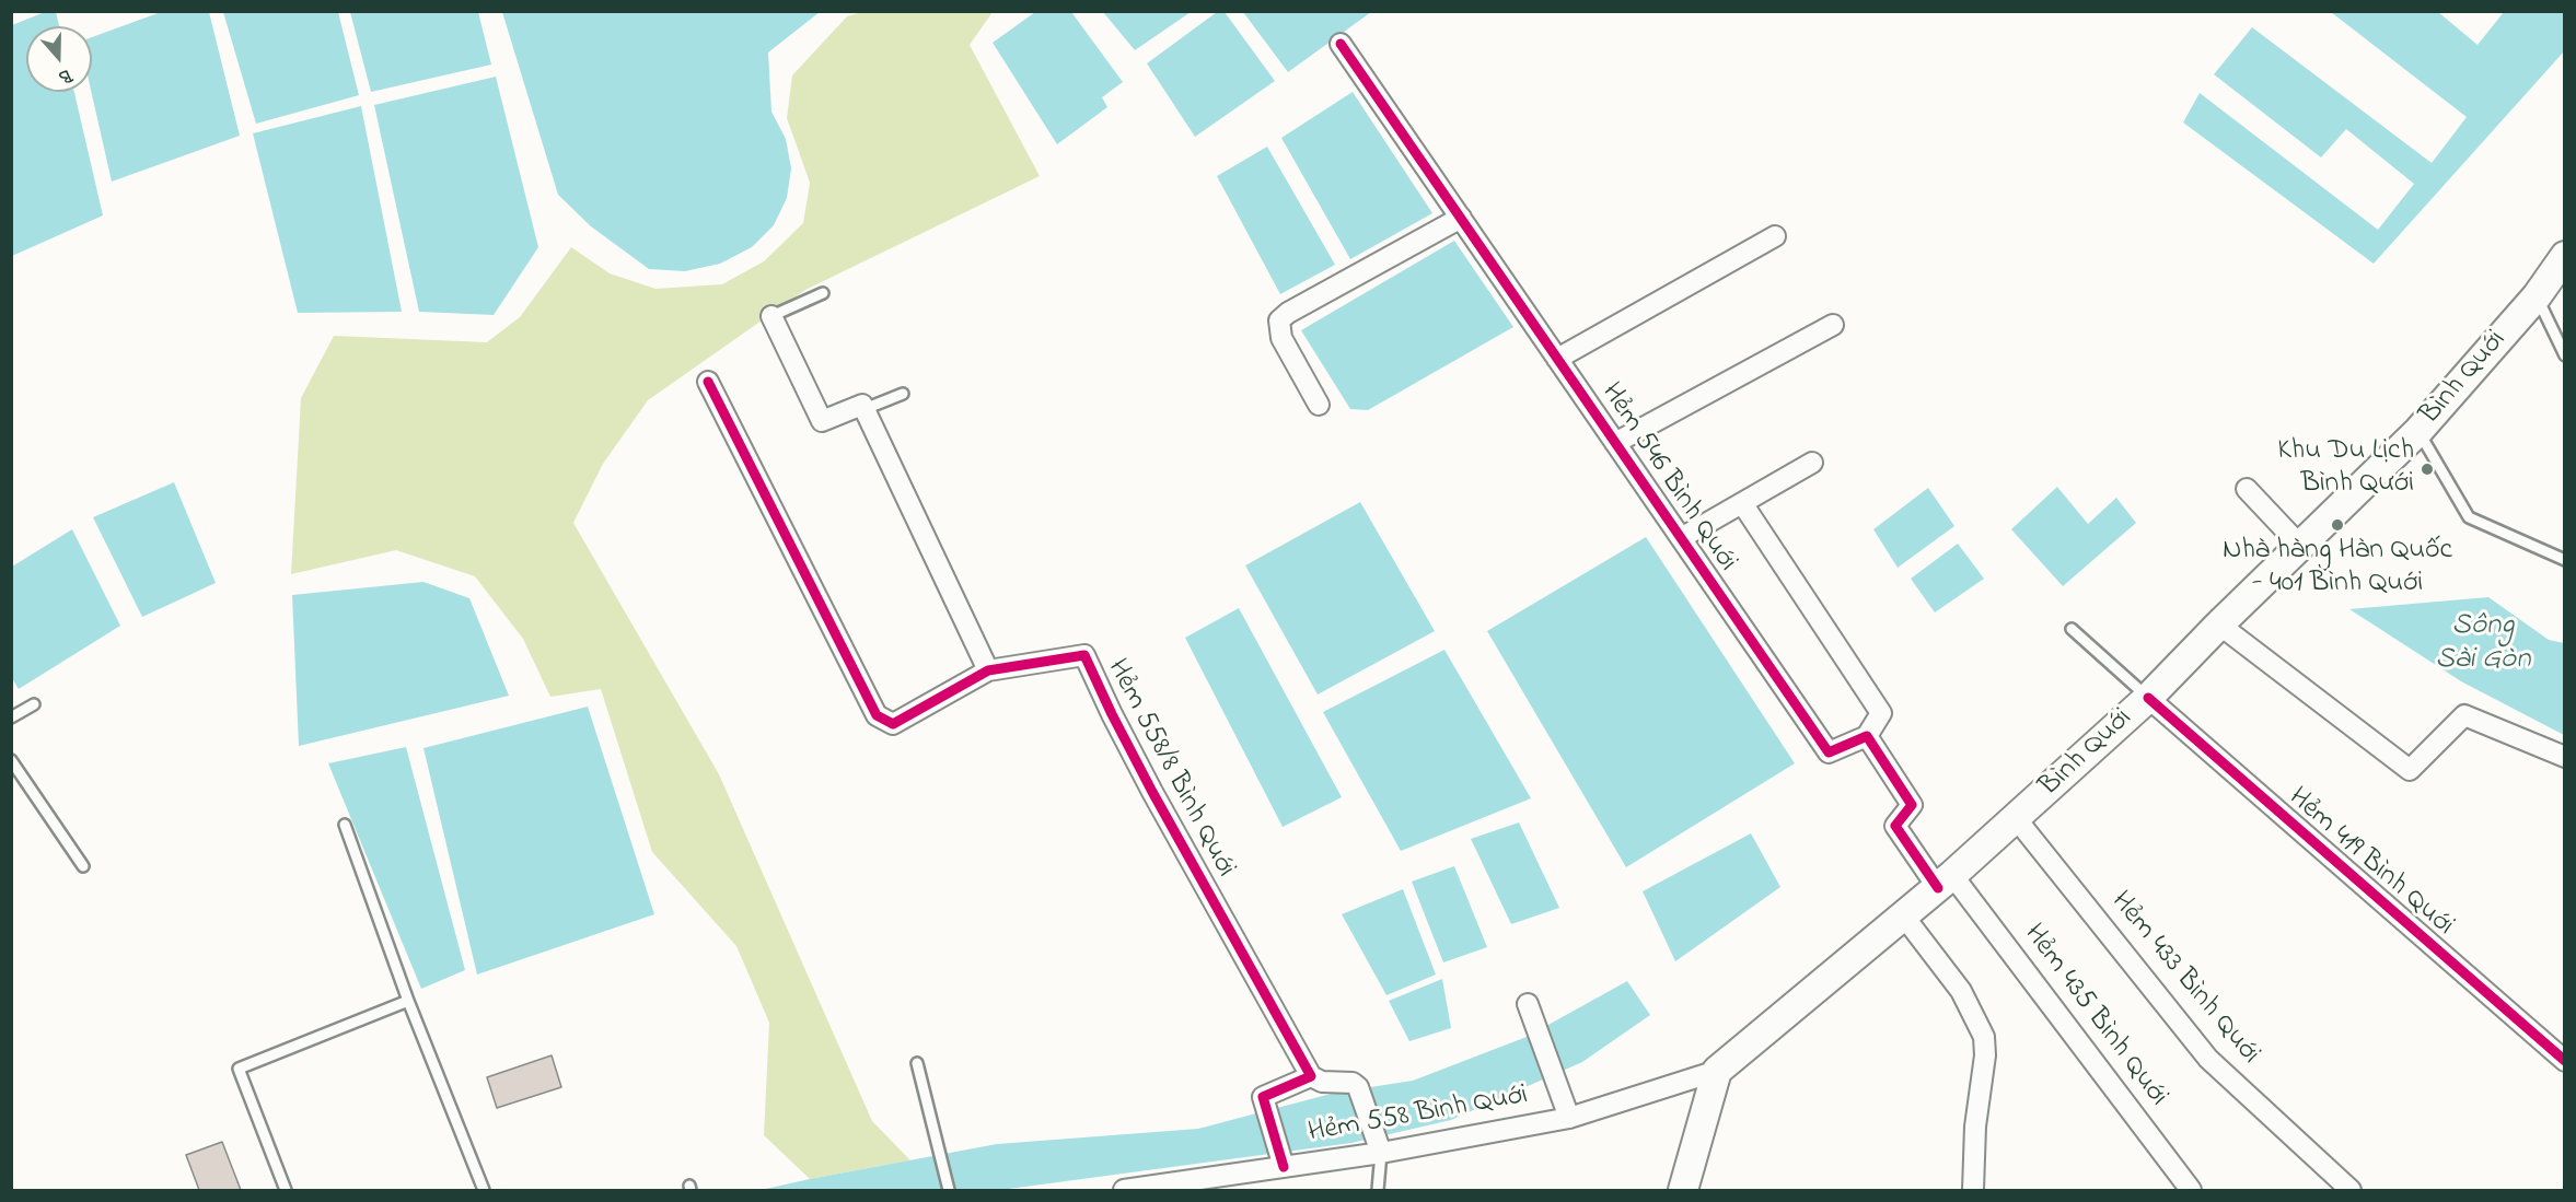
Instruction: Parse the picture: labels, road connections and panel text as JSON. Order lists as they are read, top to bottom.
{
  "streets": {
    "main road": ["Bình Quới"],
    "street": [
      "Hẻm 546 Bình Quới",
      "Hẻm 558/8 Bình Quới",
      "Hẻm 419 Bình Quới",
      "Hẻm 433 Bình Quới",
      "Hẻm 435 Bình Quới",
      "Hẻm 558 Bình Quới"
    ]
  },
  "crossings": [
    ["Bình Quới", "Hẻm 419 Bình Quới"],
    ["Bình Quới", "Hẻm 433 Bình Quới"],
    ["Bình Quới", "Hẻm 435 Bình Quới"],
    ["Bình Quới", "Hẻm 558 Bình Quới"]
  ],
  "water": ["Sông Sài Gòn"],
  "places": ["Khu Du Lịch Bình Qưới", "Nhà hàng Hàn Quốc - 401 Bình Quới"],
  "north": "bottom"
}
